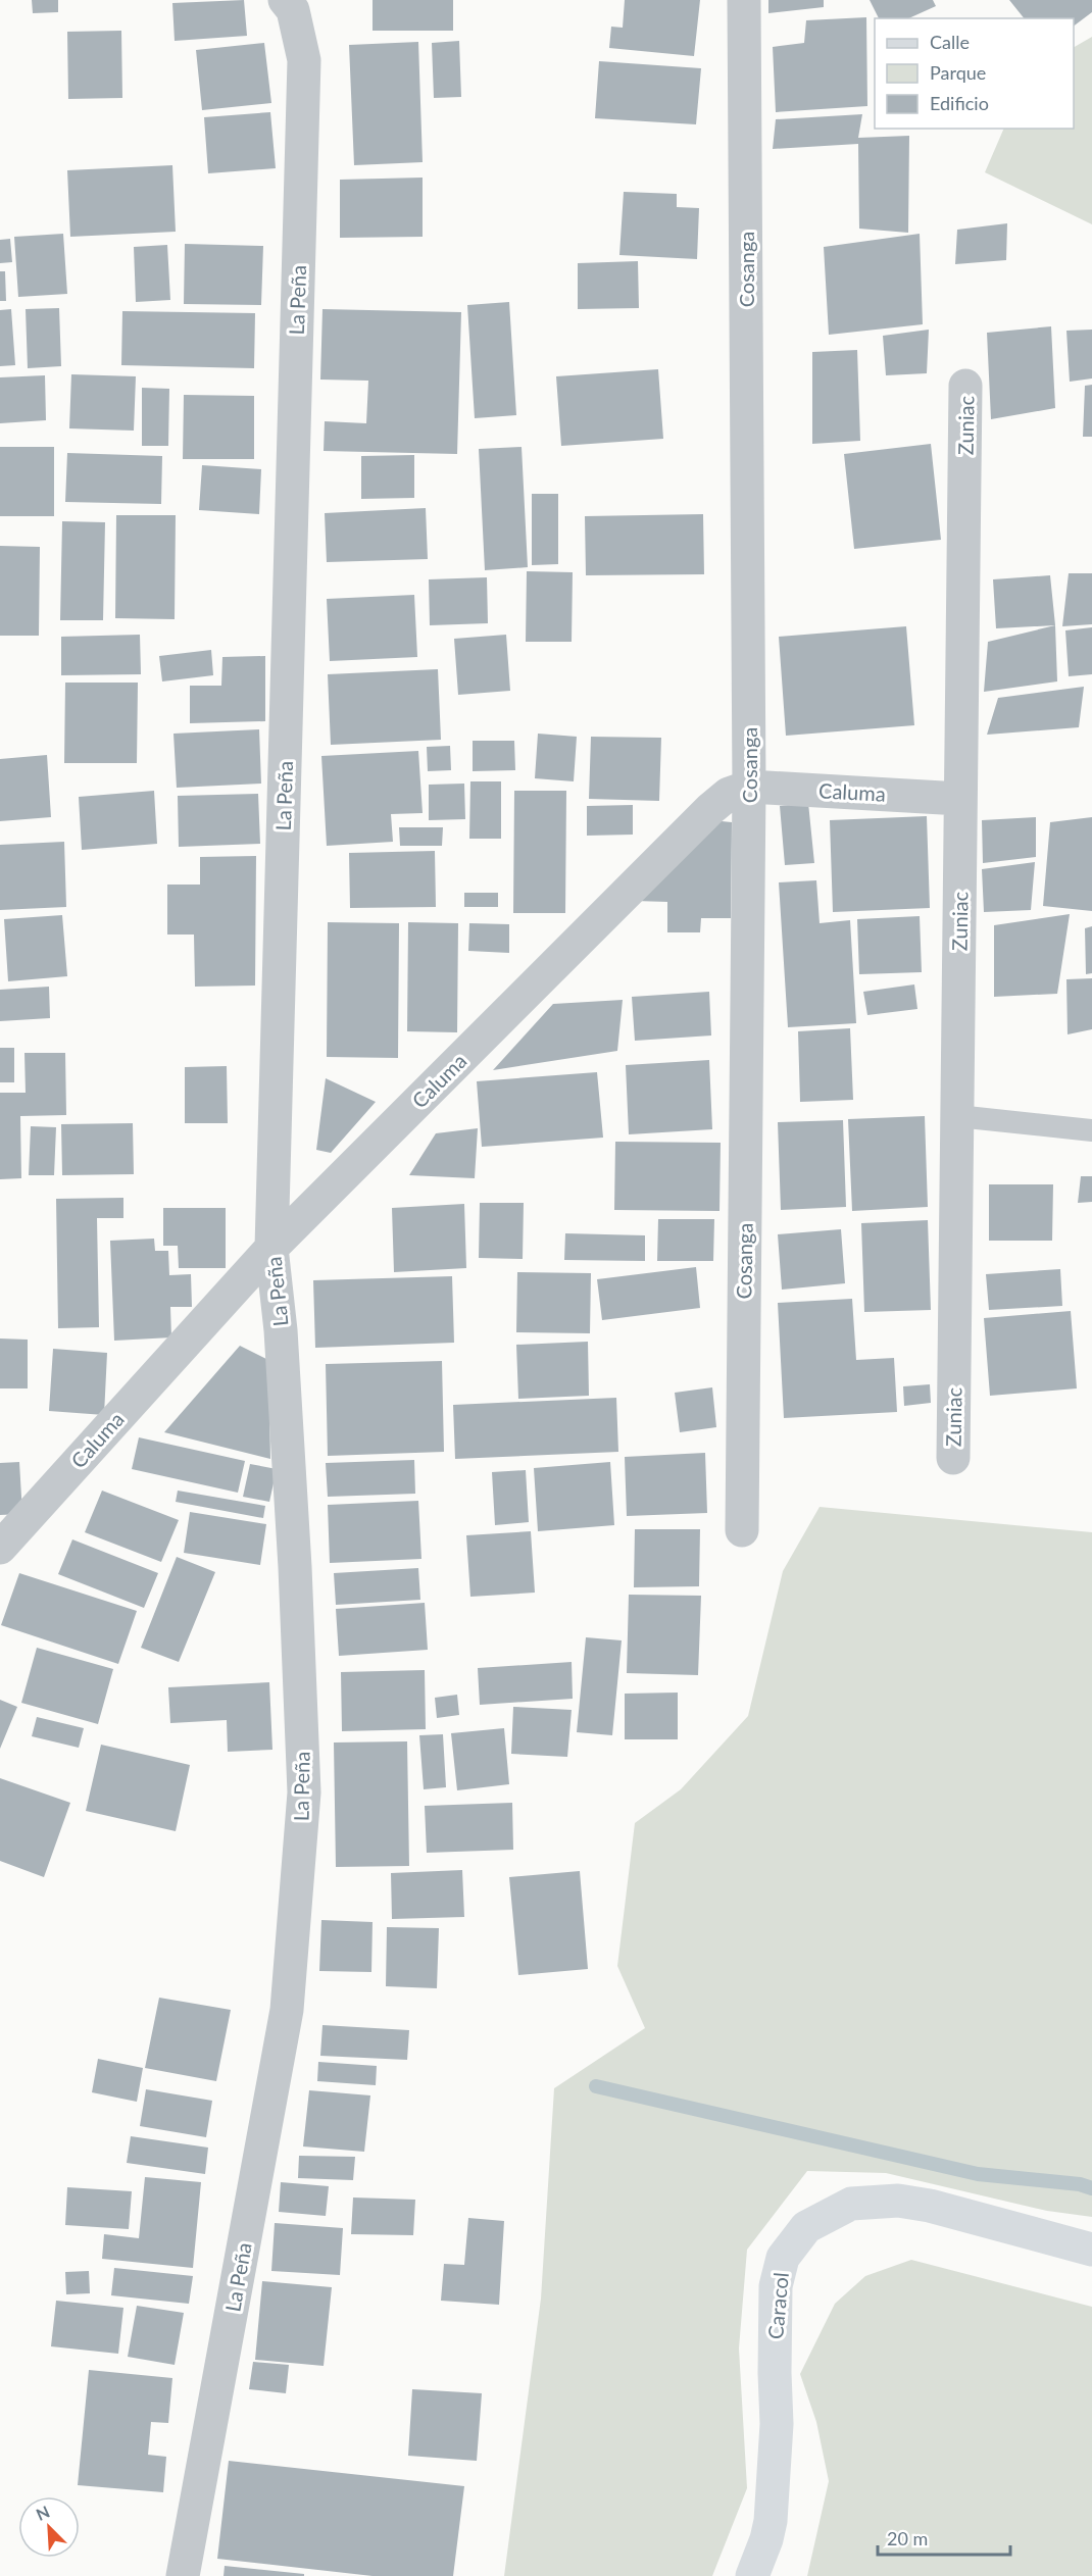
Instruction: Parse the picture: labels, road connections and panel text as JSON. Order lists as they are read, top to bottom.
{
  "streets": {
    "street": [
      "Cosanga",
      "La Peña",
      "Zuniac",
      "Caluma",
      "Caracol"
    ]
  },
  "crossings": [
    ["Cosanga", "Caluma"],
    ["La Peña", "Caluma"],
    ["Zuniac", "Caluma"]
  ],
  "legend": ["Calle", "Parque", "Edificio"],
  "scale_bar": "20 m",
  "north": "top left"
}
